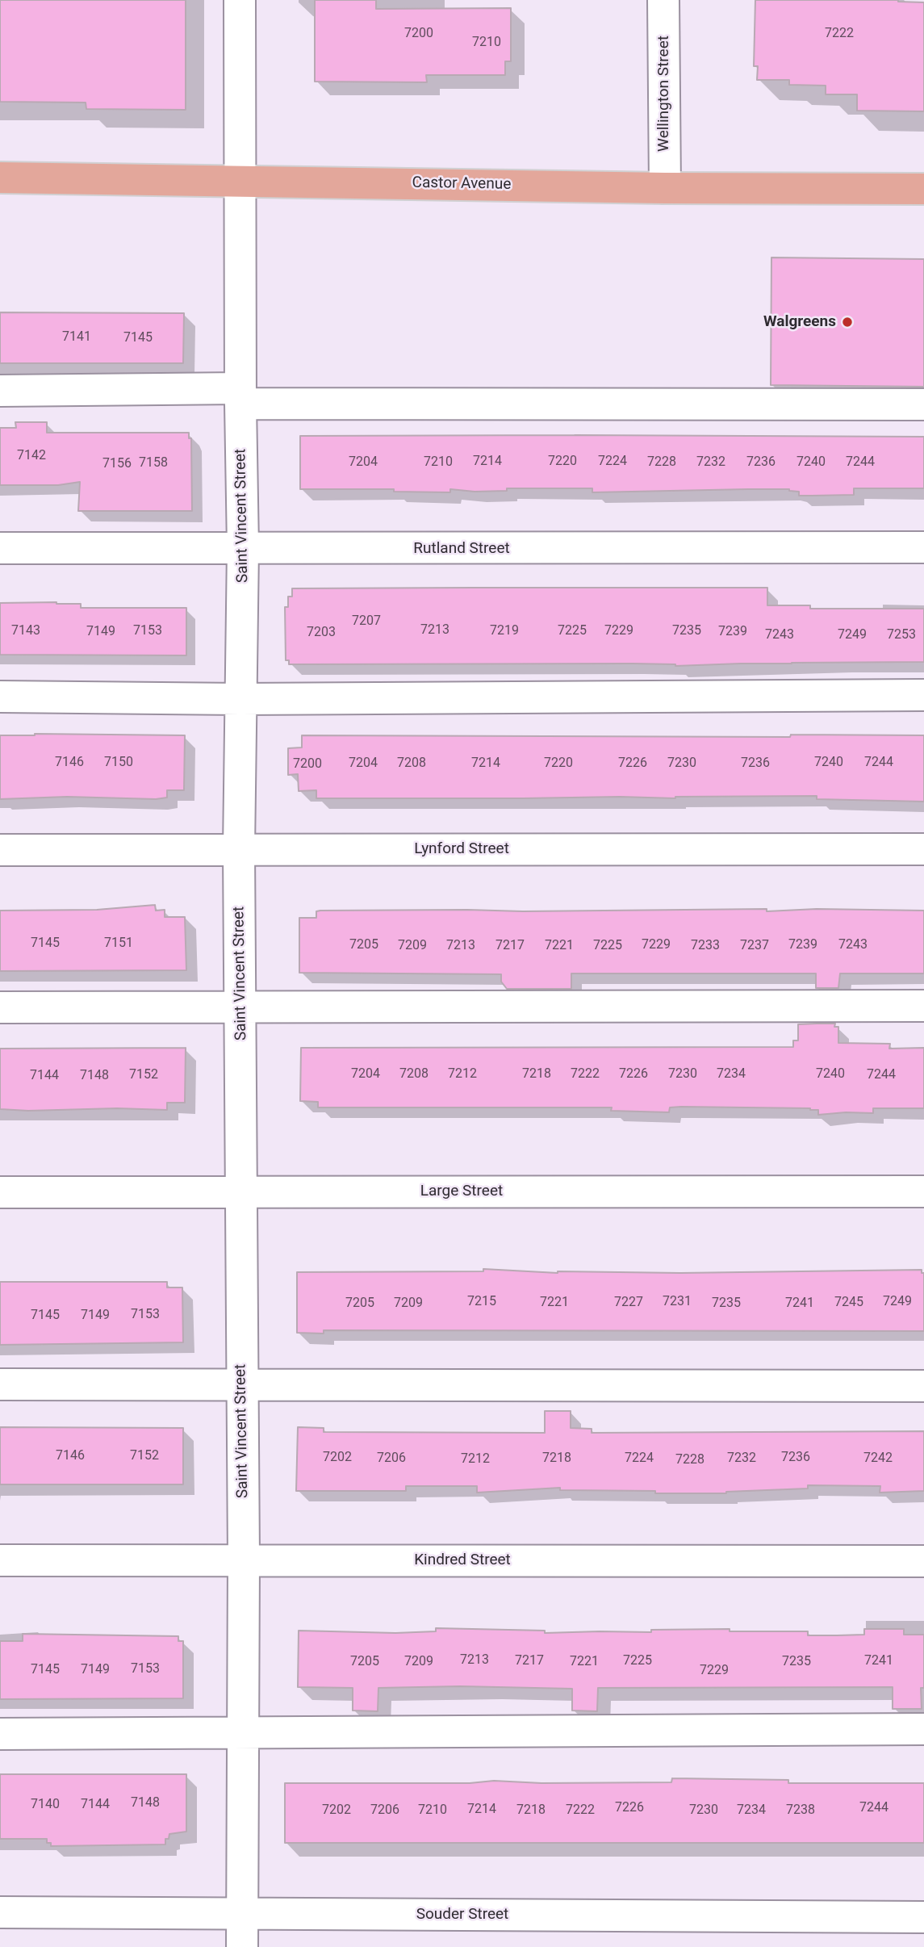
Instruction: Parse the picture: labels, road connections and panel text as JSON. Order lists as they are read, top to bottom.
{
  "streets": {
    "main road": ["Castor Avenue"],
    "street": [
      "Wellington Street",
      "Saint Vincent Street",
      "Rutland Street",
      "Lynford Street",
      "Large Street",
      "Kindred Street",
      "Souder Street"
    ]
  },
  "crossings": [
    ["Wellington Street", "Castor Avenue"],
    ["Castor Avenue", "Saint Vincent Street"],
    ["Saint Vincent Street", "Rutland Street"],
    ["Saint Vincent Street", "Lynford Street"],
    ["Saint Vincent Street", "Large Street"],
    ["Saint Vincent Street", "Kindred Street"],
    ["Saint Vincent Street", "Souder Street"]
  ],
  "places": ["Walgreens"],
  "house_numbers": [
    "7200",
    "7222",
    "7210",
    "7141",
    "7145",
    "7142",
    "7214",
    "7220",
    "7224",
    "7204",
    "7210",
    "7228",
    "7232",
    "7236",
    "7240",
    "7244",
    "7158",
    "7156",
    "7207",
    "7213",
    "7143",
    "7153",
    "7219",
    "7225",
    "7229",
    "7235",
    "7149",
    "7239",
    "7203",
    "7243",
    "7249",
    "7253",
    "7146",
    "7150",
    "7240",
    "7244",
    "7204",
    "7208",
    "7214",
    "7220",
    "7226",
    "7230",
    "7236",
    "7200",
    "7145",
    "7151",
    "7205",
    "7229",
    "7239",
    "7243",
    "7209",
    "7213",
    "7217",
    "7221",
    "7225",
    "7233",
    "7237",
    "7204",
    "7208",
    "7212",
    "7218",
    "7222",
    "7226",
    "7230",
    "7234",
    "7240",
    "7152",
    "7244",
    "7144",
    "7148",
    "7215",
    "7231",
    "7249",
    "7221",
    "7227",
    "7245",
    "7205",
    "7209",
    "7235",
    "7241",
    "7153",
    "7145",
    "7149",
    "7146",
    "7152",
    "7202",
    "7236",
    "7206",
    "7218",
    "7224",
    "7232",
    "7242",
    "7212",
    "7228",
    "7213",
    "7217",
    "7225",
    "7241",
    "7205",
    "7209",
    "7221",
    "7235",
    "7153",
    "7145",
    "7149",
    "7229",
    "7148",
    "7140",
    "7144",
    "7226",
    "7244",
    "7214",
    "7202",
    "7206",
    "7210",
    "7218",
    "7222",
    "7230",
    "7234",
    "7238"
  ]
}
